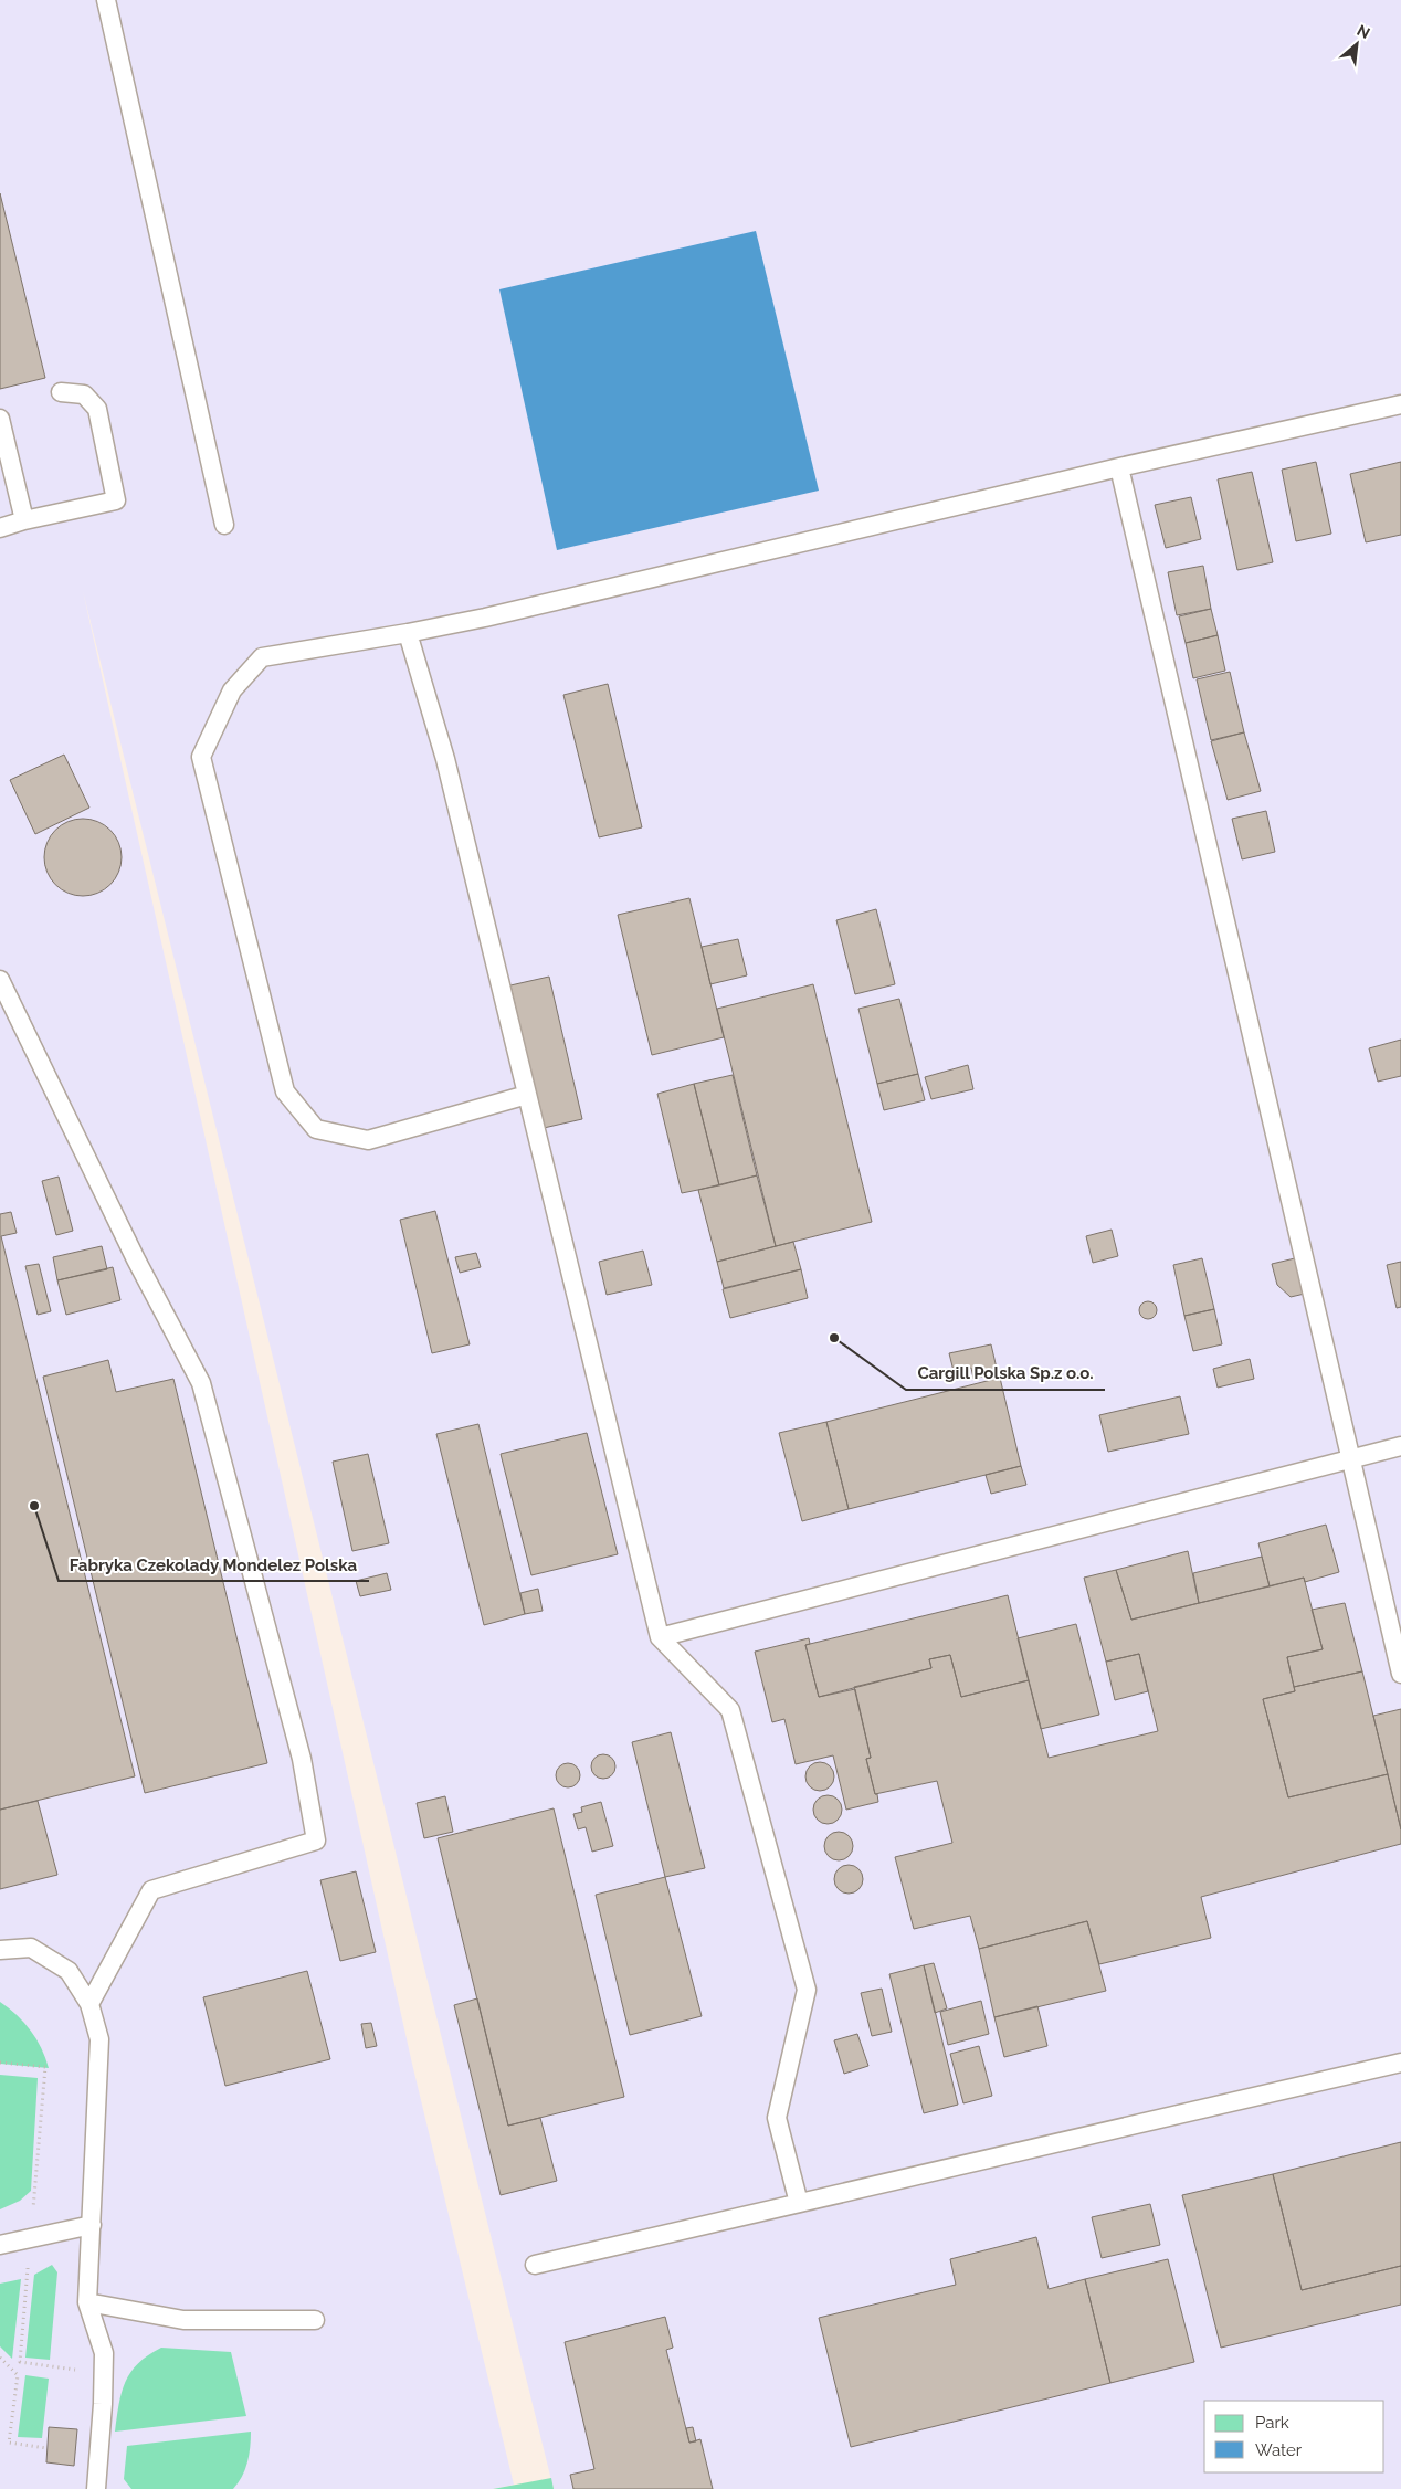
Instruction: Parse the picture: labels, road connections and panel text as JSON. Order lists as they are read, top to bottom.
{
  "places": ["Cargill Polska Sp.z o.o.", "Fabryka Czekolady Mondelez Polska"],
  "legend": ["Park", "Water"],
  "north": "top right"
}
